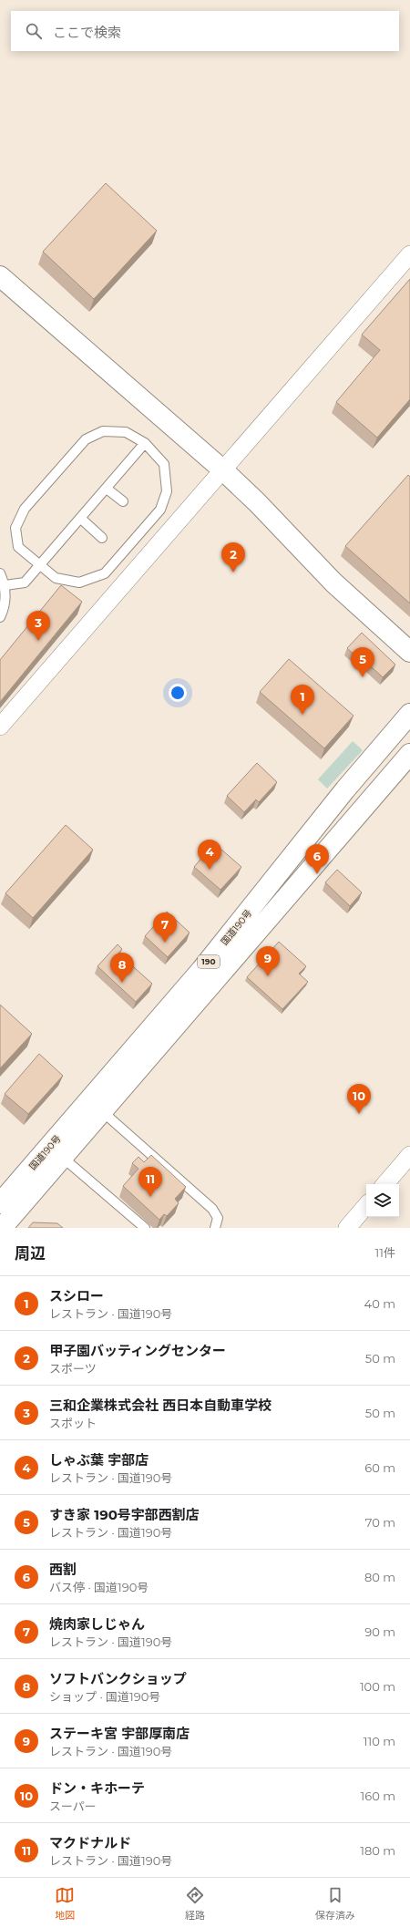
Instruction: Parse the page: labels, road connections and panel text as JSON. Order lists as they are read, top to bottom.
{
  "streets": {
    "main road": ["国道190号", "190"]
  },
  "page": {
    "search": "ここで検索",
    "pins": [
      "2",
      "3",
      "5",
      "1",
      "4",
      "6",
      "7",
      "9",
      "8",
      "10",
      "11"
    ],
    "heading": ["周辺", "11件"],
    "list": [
      {
        "mark": "1",
        "name": "スシロー",
        "note": "レストラン · 国道190号",
        "value": "40 m"
      },
      {
        "mark": "2",
        "name": "甲子園バッティングセンター",
        "note": "スポーツ",
        "value": "50 m"
      },
      {
        "mark": "3",
        "name": "三和企業株式会社 西日本自動車学校",
        "note": "スポット",
        "value": "50 m"
      },
      {
        "mark": "4",
        "name": "しゃぶ葉 宇部店",
        "note": "レストラン · 国道190号",
        "value": "60 m"
      },
      {
        "mark": "5",
        "name": "すき家 190号宇部西割店",
        "note": "レストラン · 国道190号",
        "value": "70 m"
      },
      {
        "mark": "6",
        "name": "西割",
        "note": "バス停 · 国道190号",
        "value": "80 m"
      },
      {
        "mark": "7",
        "name": "焼肉家しじゃん",
        "note": "レストラン · 国道190号",
        "value": "90 m"
      },
      {
        "mark": "8",
        "name": "ソフトバンクショップ",
        "note": "ショップ · 国道190号",
        "value": "100 m"
      },
      {
        "mark": "9",
        "name": "ステーキ宮 宇部厚南店",
        "note": "レストラン · 国道190号",
        "value": "110 m"
      },
      {
        "mark": "10",
        "name": "ドン・キホーテ",
        "note": "スーパー",
        "value": "160 m"
      },
      {
        "mark": "11",
        "name": "マクドナルド",
        "note": "レストラン · 国道190号",
        "value": "180 m"
      }
    ],
    "nav": ["地図", "経路", "保存済み"]
  }
}
